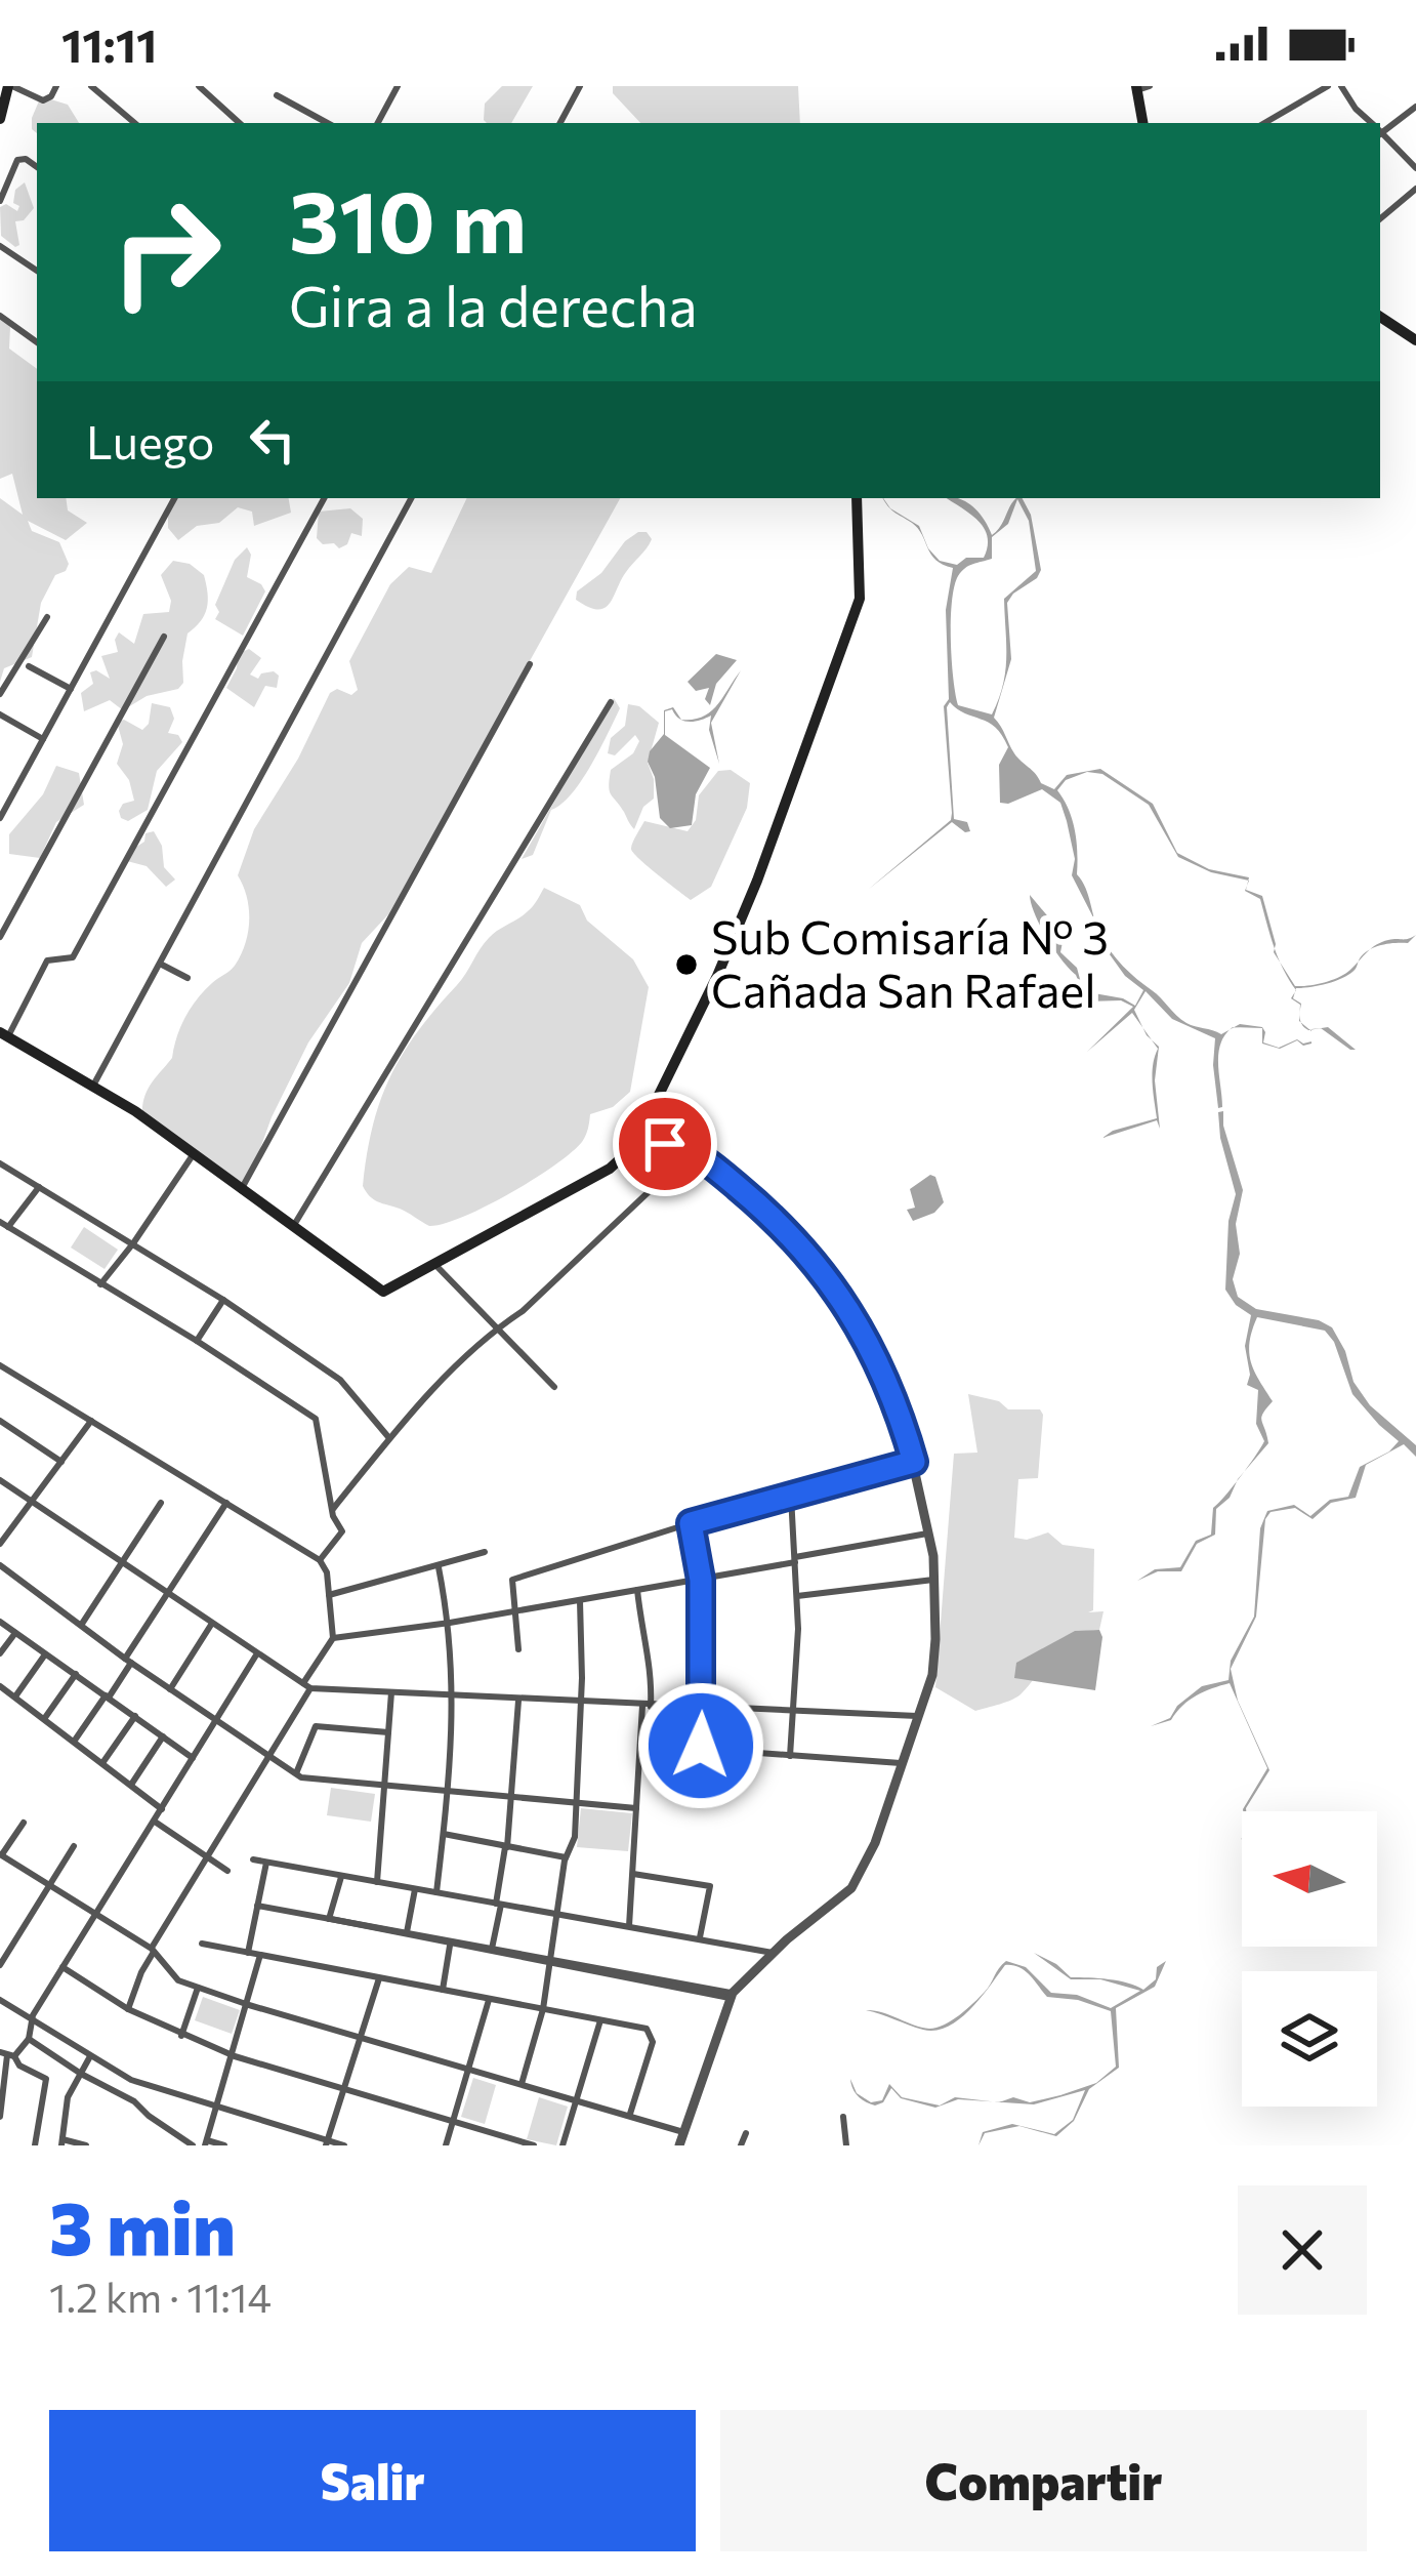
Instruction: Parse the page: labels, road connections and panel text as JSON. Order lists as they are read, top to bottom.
{
  "places": ["Sub Comisaría Nº 3 Cañada San Rafael"],
  "north": "left",
  "page": {
    "status": "11:11",
    "turn": ["310 m", "Gira a la derecha"],
    "then": "Luego",
    "heading": ["3 min", "1.2 km · 11:14"],
    "buttons": ["Salir", "Compartir"]
  }
}
